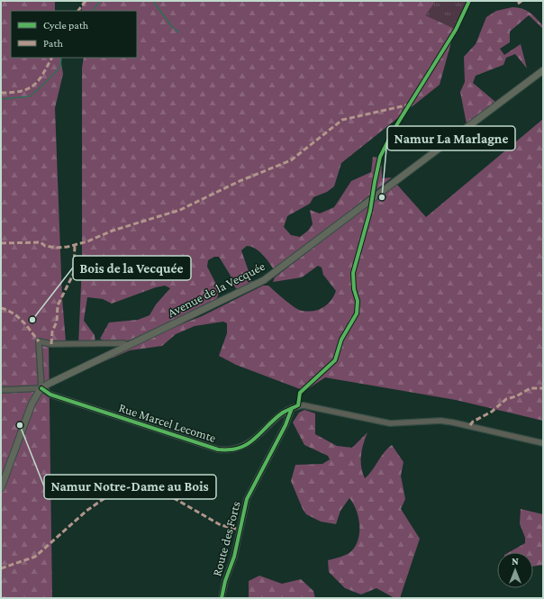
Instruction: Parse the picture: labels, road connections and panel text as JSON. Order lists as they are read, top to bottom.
{
  "streets": {
    "main road": ["Avenue de la Vecquée"],
    "street": ["Rue Marcel Lecomte", "Route des Forts"]
  },
  "crossings": [
    ["Avenue de la Vecquée", "Rue Marcel Lecomte"],
    ["Rue Marcel Lecomte", "Route des Forts"]
  ],
  "places": ["Namur La Marlagne", "Bois de la Vecquée", "Namur Notre-Dame au Bois"],
  "legend": ["Cycle path", "Path"],
  "north": "top"
}
